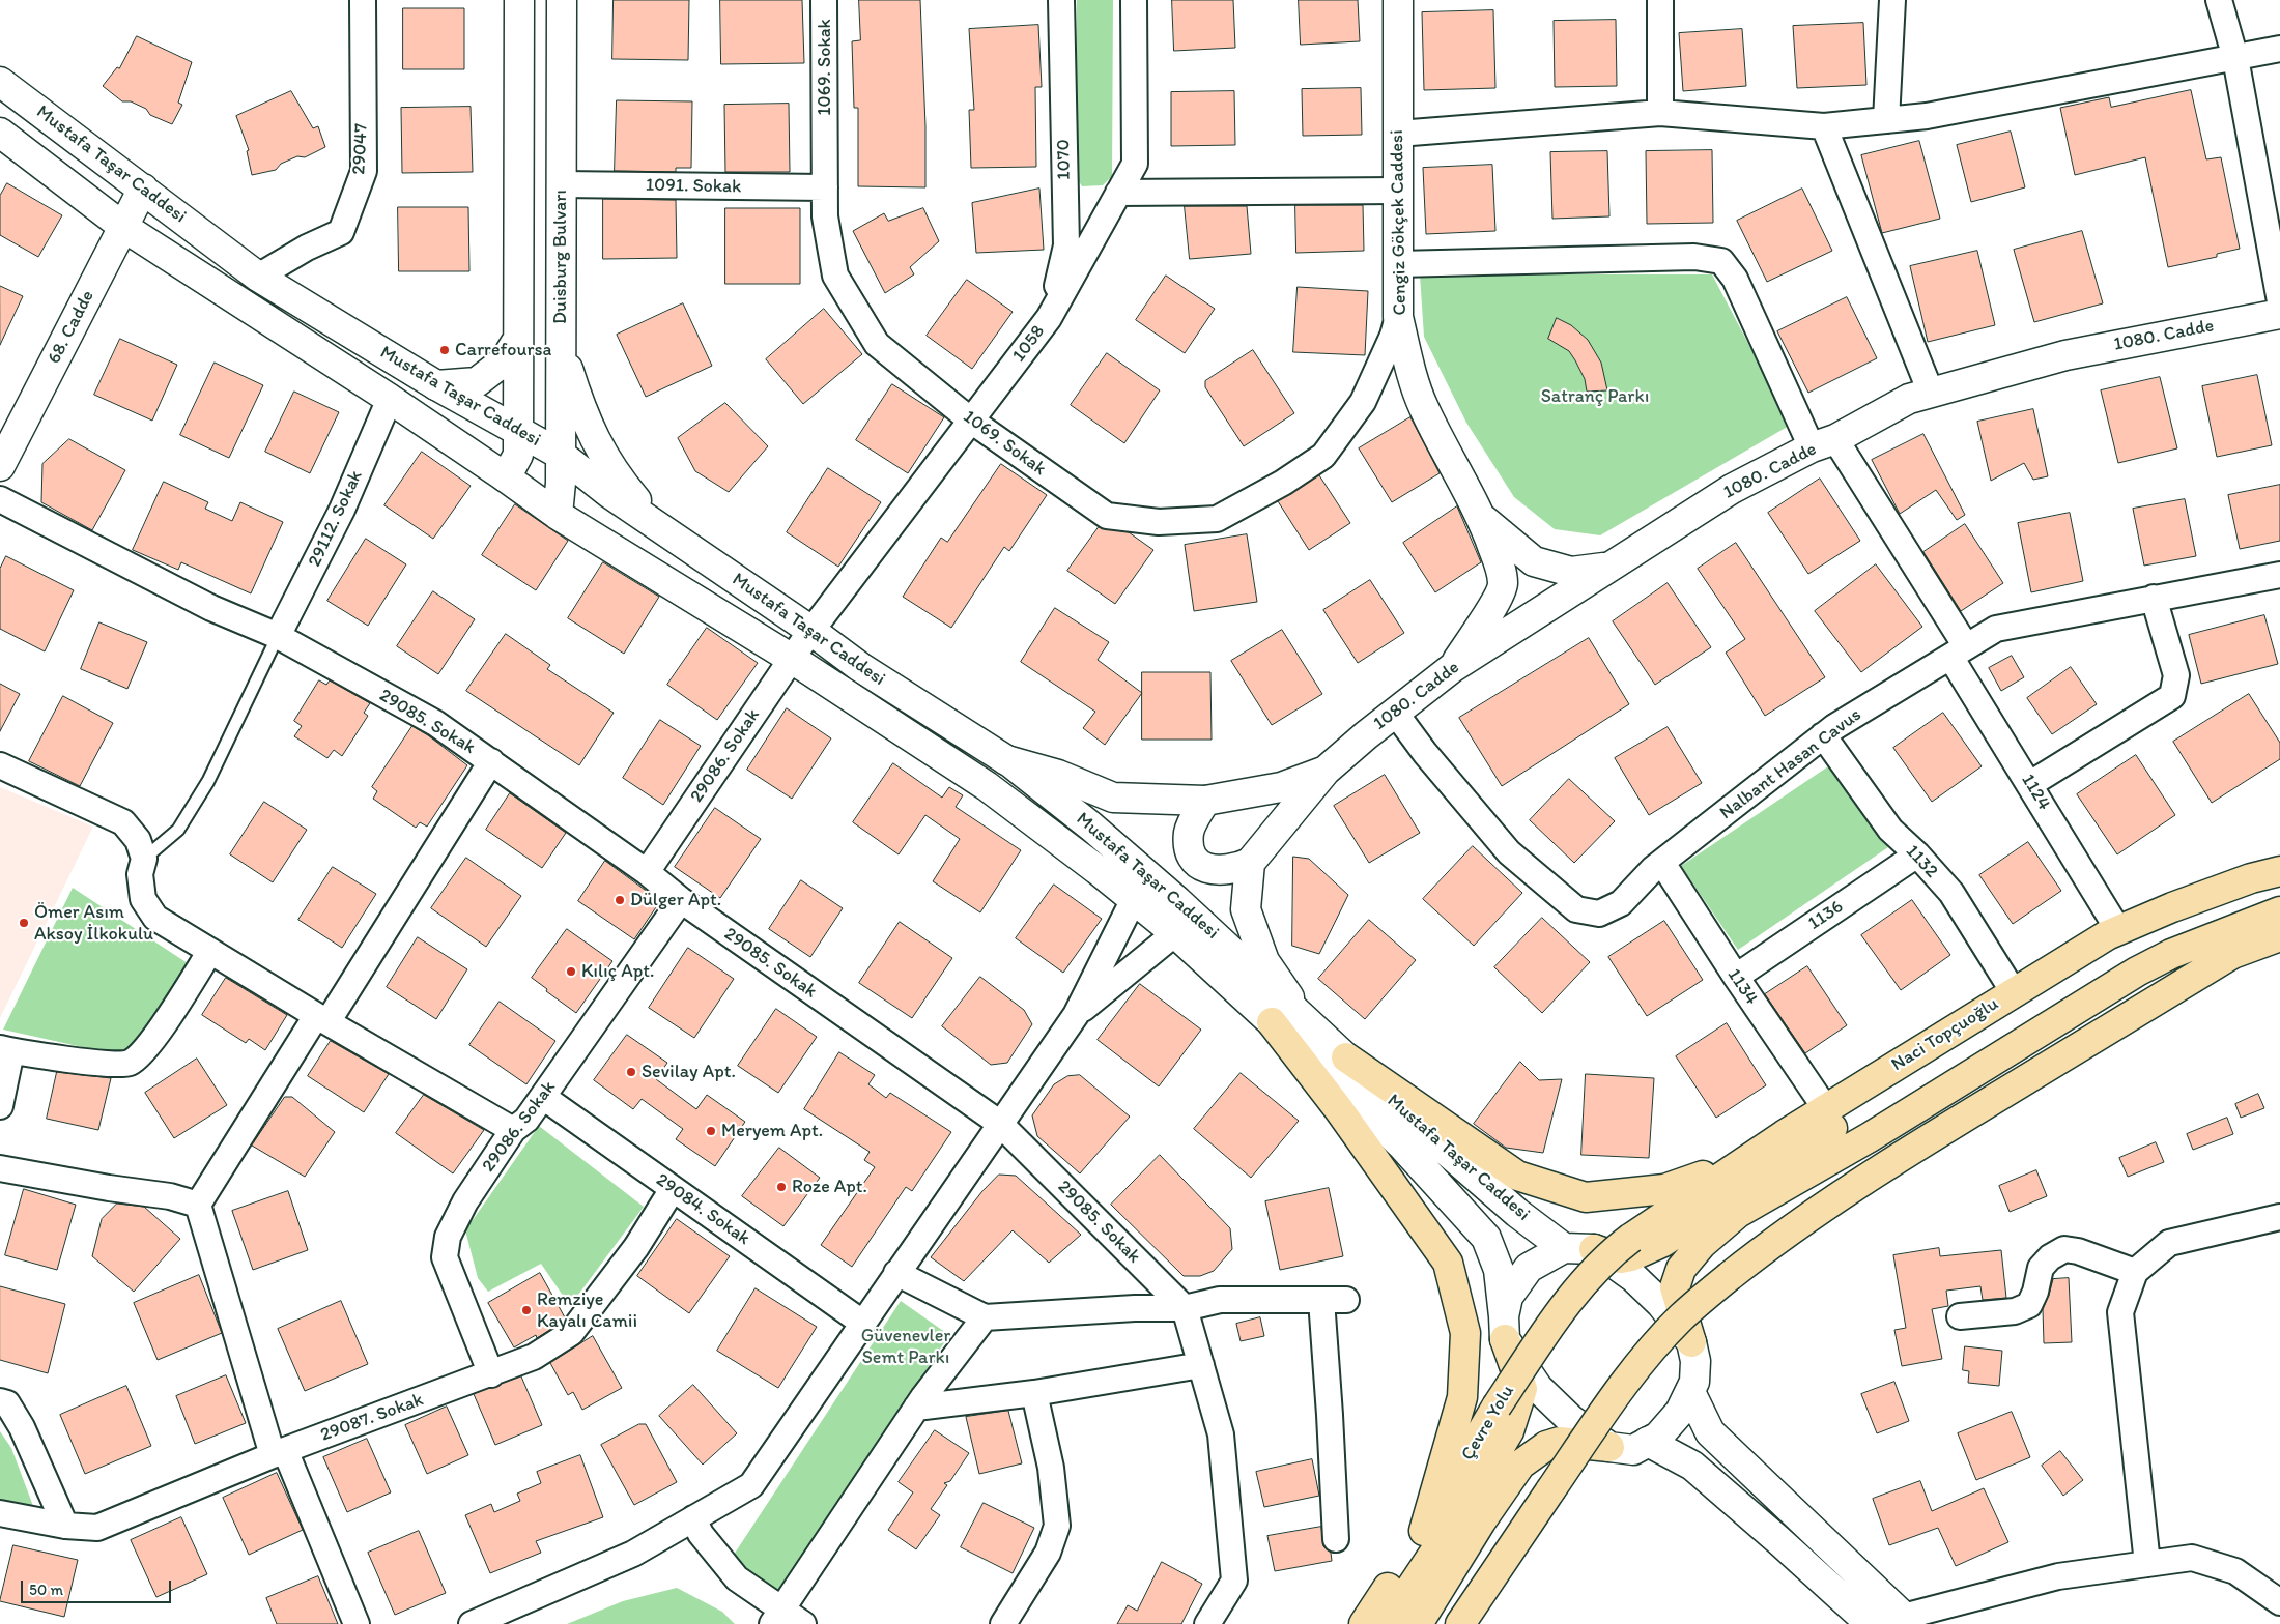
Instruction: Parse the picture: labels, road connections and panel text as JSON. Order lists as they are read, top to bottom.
{
  "streets": {
    "main road": [
      "Mustafa Taşar Caddesi",
      "Cengiz Gökçek Caddesi",
      "Duisburg Bulvarı",
      "68. Cadde",
      "1080. Cadde",
      "Naci Topçuoğlu",
      "Çevre Yolu"
    ],
    "street": [
      "1069. Sokak",
      "29047",
      "1070",
      "1091. Sokak",
      "1058",
      "29112. Sokak",
      "29085. Sokak",
      "29086. Sokak",
      "Nalbant Hasan Cavus",
      "1124",
      "1132",
      "1136",
      "1134",
      "29084. Sokak",
      "29087. Sokak"
    ]
  },
  "crossings": [
    ["1069. Sokak", "1091. Sokak"],
    ["1069. Sokak", "Cengiz Gökçek Caddesi"],
    ["1069. Sokak", "1058"],
    ["29047", "Mustafa Taşar Caddesi"],
    ["1070", "1058"],
    ["Mustafa Taşar Caddesi", "Duisburg Bulvarı"],
    ["Mustafa Taşar Caddesi", "68. Cadde"],
    ["Mustafa Taşar Caddesi", "1058"],
    ["Mustafa Taşar Caddesi", "29112. Sokak"],
    ["Mustafa Taşar Caddesi", "29086. Sokak"],
    ["1091. Sokak", "Duisburg Bulvarı"],
    ["Cengiz Gökçek Caddesi", "1124"],
    ["1080. Cadde", "Nalbant Hasan Cavus"],
    ["1080. Cadde", "1124"],
    ["1058", "29086. Sokak"],
    ["29112. Sokak", "29085. Sokak"],
    ["29085. Sokak", "29086. Sokak"],
    ["29086. Sokak", "29084. Sokak"],
    ["29086. Sokak", "29087. Sokak"],
    ["Nalbant Hasan Cavus", "1124"],
    ["Nalbant Hasan Cavus", "1132"],
    ["Nalbant Hasan Cavus", "1134"],
    ["1124", "Naci Topçuoğlu"],
    ["1132", "1136"],
    ["1132", "Naci Topçuoğlu"],
    ["1136", "1134"],
    ["1134", "Naci Topçuoğlu"],
    ["Naci Topçuoğlu", "Çevre Yolu"],
    ["29084. Sokak", "29087. Sokak"]
  ],
  "parks": ["Satranç Parkı", "Güvenevler Semt Parkı"],
  "places": [
    "Carrefoursa",
    "Dülger Apt.",
    "Ömer Asım Aksoy İlkokulu",
    "Kılıç Apt.",
    "Sevilay Apt.",
    "Meryem Apt.",
    "Roze Apt.",
    "Remziye Kayalı Camii"
  ],
  "scale_bar": "50 m"
}
